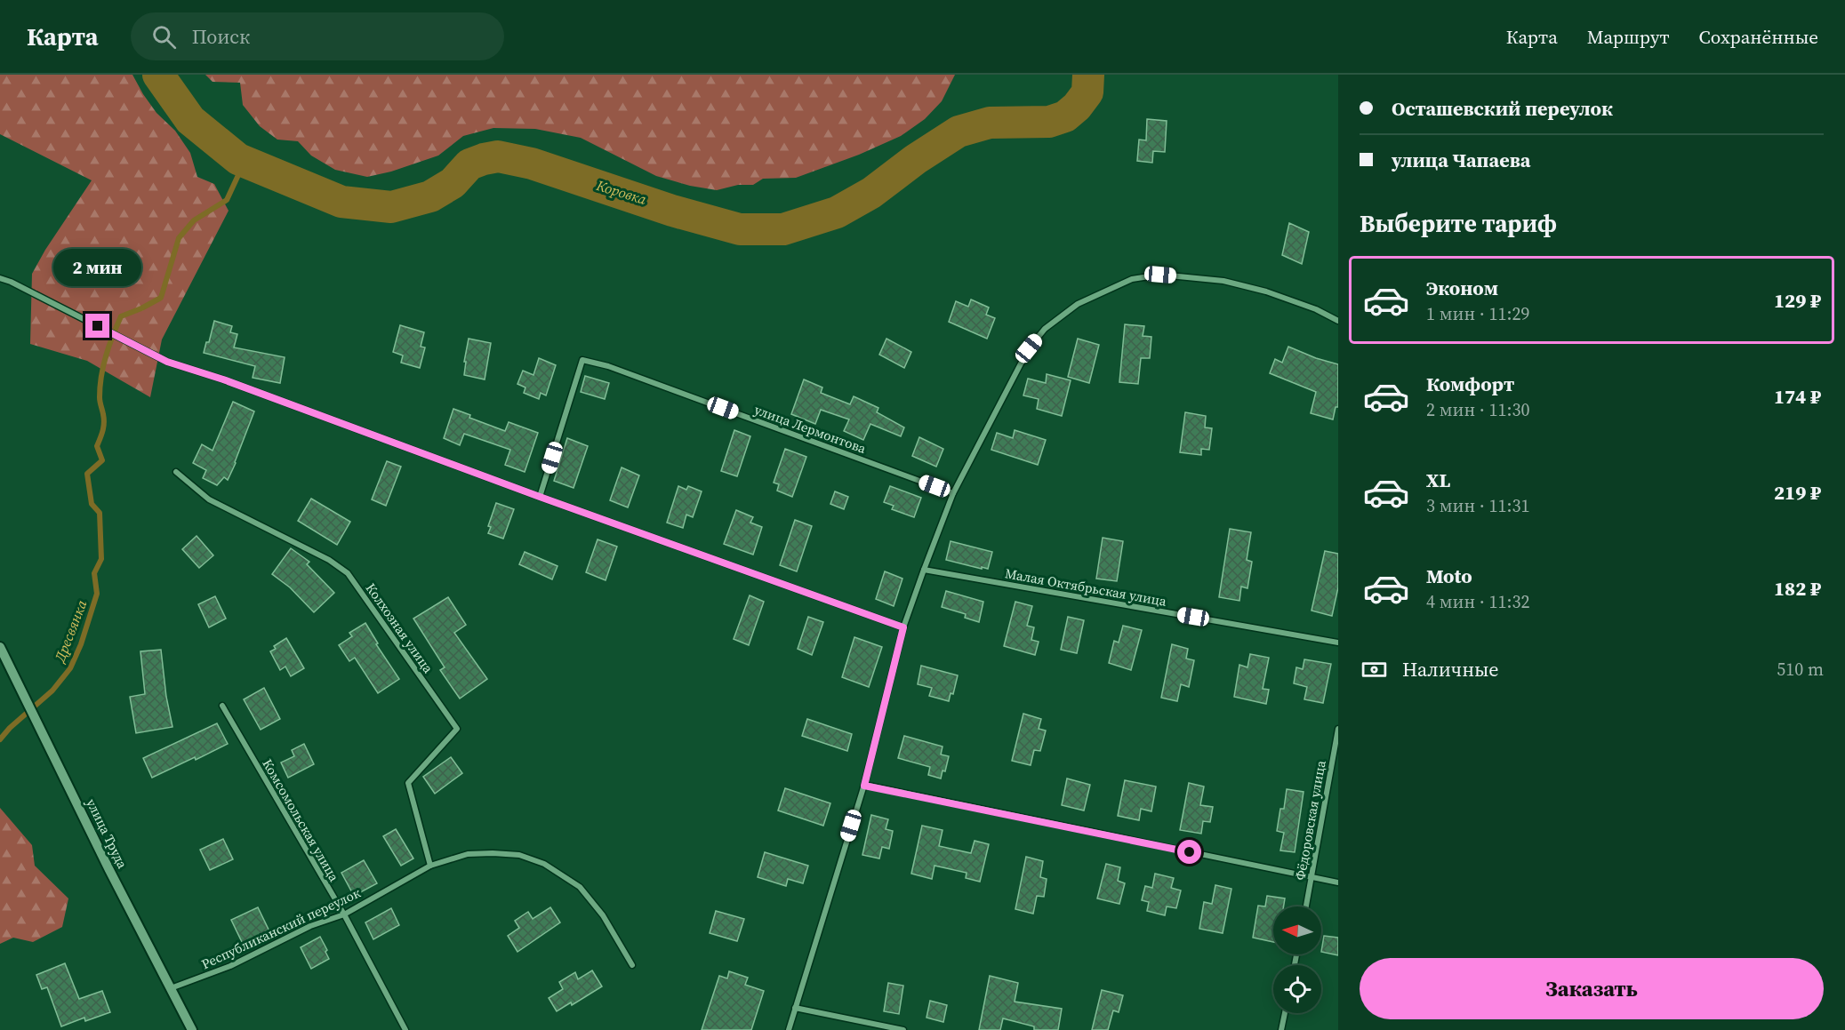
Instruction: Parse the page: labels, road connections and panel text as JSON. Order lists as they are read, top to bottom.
{
  "streets": {
    "street": [
      "улица Лермонтова",
      "Малая Октябрьская улица",
      "Колхозная улица",
      "Комсомольская улица",
      "Фёдоровская улица",
      "улица Труда",
      "Республиканский переулок"
    ]
  },
  "crossings": [
    ["Колхозная улица", "Республиканский переулок"],
    ["Комсомольская улица", "Республиканский переулок"],
    ["улица Труда", "Республиканский переулок"]
  ],
  "water": ["Коровка", "Дресвянка"],
  "north": "left",
  "page": {
    "header": "Карта",
    "search": "Поиск",
    "nav": ["Карта", "Маршрут", "Сохранённые"],
    "banner": ["Осташевский переулок", "улица Чапаева"],
    "heading": "Выберите тариф",
    "bubble": "2 мин",
    "list": [
      {
        "name": "Эконом",
        "note": "1 мин · 11:29",
        "value": "129 ₽"
      },
      {
        "name": "Комфорт",
        "note": "2 мин · 11:30",
        "value": "174 ₽"
      },
      {
        "name": "XL",
        "note": "3 мин · 11:31",
        "value": "219 ₽"
      },
      {
        "name": "Moto",
        "note": "4 мин · 11:32",
        "value": "182 ₽"
      }
    ],
    "pay": ["Наличные", "510 m"],
    "buttons": "Заказать"
  }
}
